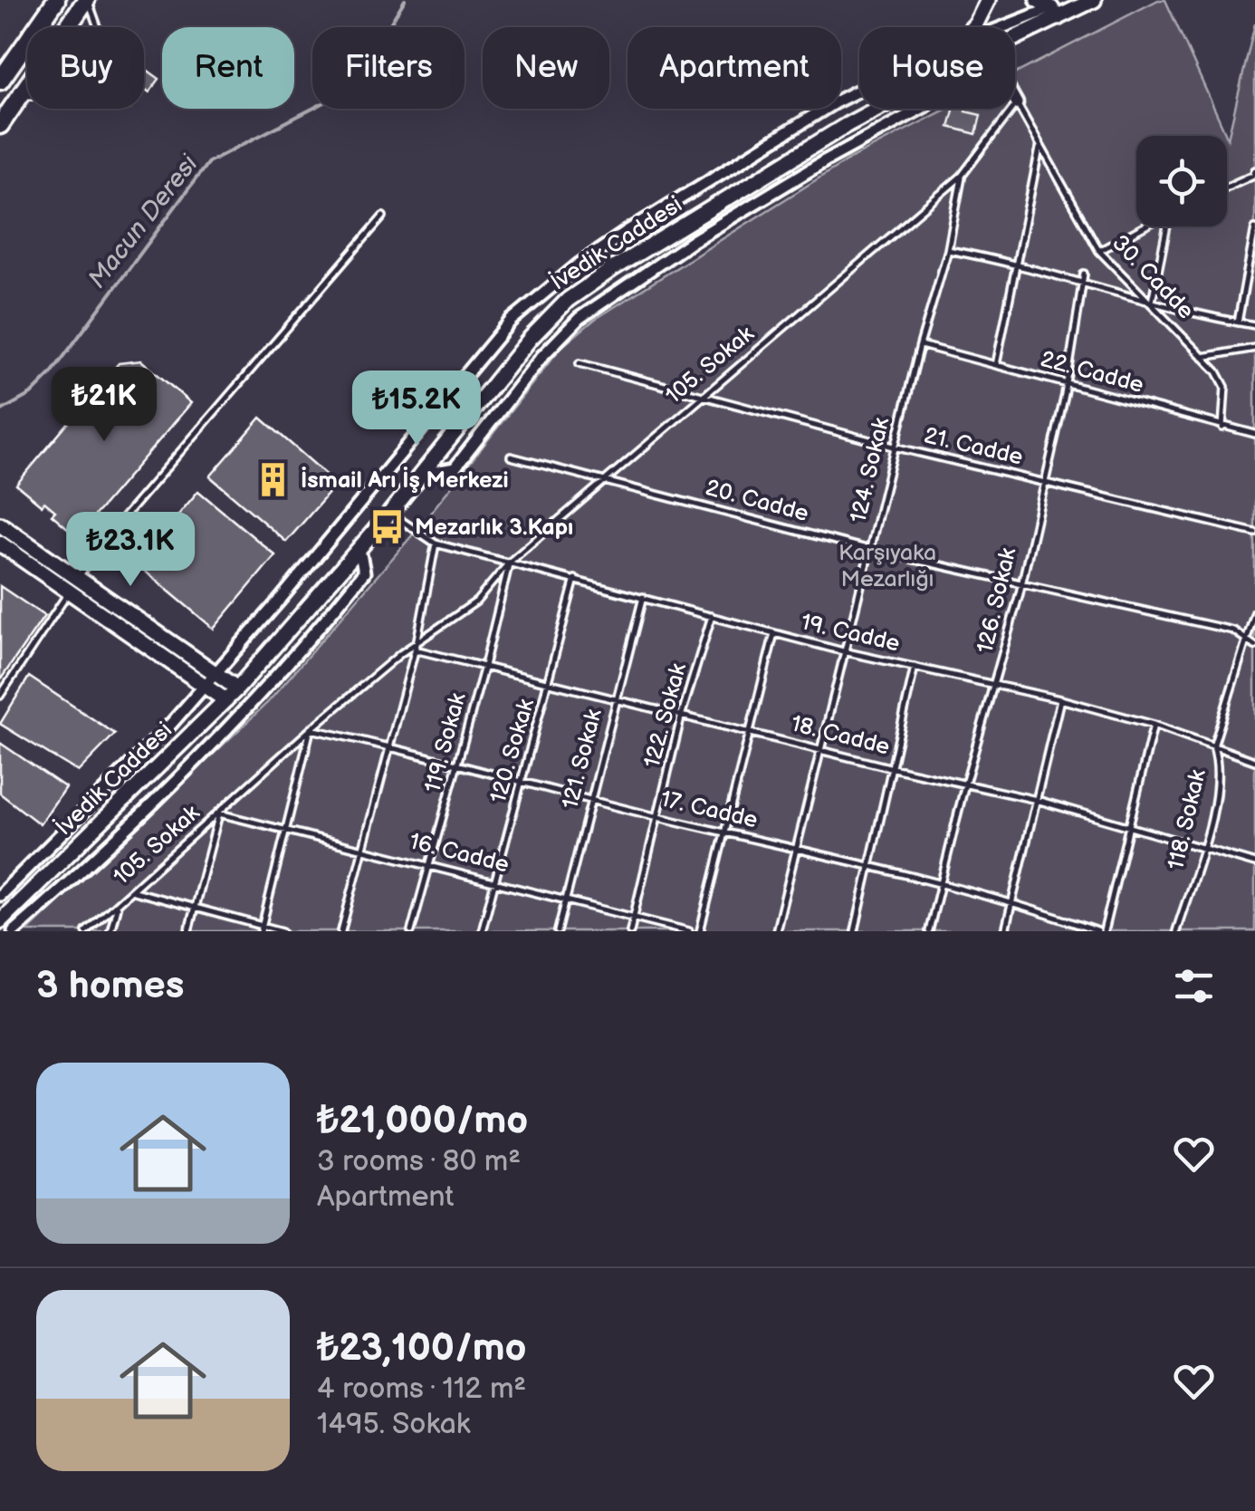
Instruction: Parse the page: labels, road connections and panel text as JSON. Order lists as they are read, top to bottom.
{
  "streets": {
    "main road": ["İvedik Caddesi"],
    "lane": [
      "30. Cadde",
      "105. Sokak",
      "22. Cadde",
      "21. Cadde",
      "124. Sokak",
      "20. Cadde",
      "126. Sokak",
      "19. Cadde",
      "122. Sokak",
      "18. Cadde",
      "119. Sokak",
      "120. Sokak",
      "121. Sokak",
      "17. Cadde",
      "118. Sokak",
      "16. Cadde"
    ]
  },
  "crossings": [
    ["İvedik Caddesi", "19. Cadde"],
    ["30. Cadde", "105. Sokak"],
    ["30. Cadde", "22. Cadde"],
    ["105. Sokak", "21. Cadde"],
    ["105. Sokak", "124. Sokak"],
    ["105. Sokak", "20. Cadde"],
    ["105. Sokak", "19. Cadde"],
    ["105. Sokak", "18. Cadde"],
    ["105. Sokak", "119. Sokak"],
    ["105. Sokak", "17. Cadde"],
    ["105. Sokak", "16. Cadde"],
    ["22. Cadde", "124. Sokak"],
    ["22. Cadde", "126. Sokak"],
    ["21. Cadde", "124. Sokak"],
    ["21. Cadde", "126. Sokak"],
    ["124. Sokak", "20. Cadde"],
    ["124. Sokak", "19. Cadde"],
    ["124. Sokak", "18. Cadde"],
    ["124. Sokak", "17. Cadde"],
    ["20. Cadde", "126. Sokak"],
    ["20. Cadde", "118. Sokak"],
    ["126. Sokak", "19. Cadde"],
    ["126. Sokak", "18. Cadde"],
    ["126. Sokak", "17. Cadde"],
    ["19. Cadde", "122. Sokak"],
    ["19. Cadde", "119. Sokak"],
    ["19. Cadde", "120. Sokak"],
    ["19. Cadde", "121. Sokak"],
    ["19. Cadde", "118. Sokak"],
    ["122. Sokak", "18. Cadde"],
    ["122. Sokak", "17. Cadde"],
    ["122. Sokak", "16. Cadde"],
    ["18. Cadde", "119. Sokak"],
    ["18. Cadde", "120. Sokak"],
    ["18. Cadde", "121. Sokak"],
    ["18. Cadde", "118. Sokak"],
    ["119. Sokak", "17. Cadde"],
    ["119. Sokak", "16. Cadde"],
    ["120. Sokak", "17. Cadde"],
    ["120. Sokak", "16. Cadde"],
    ["121. Sokak", "17. Cadde"],
    ["121. Sokak", "16. Cadde"]
  ],
  "water": ["Macun Deresi"],
  "parks": ["Karşıyaka Mezarlığı"],
  "places": {
    "building": ["İsmail Arı İş Merkezi"],
    "bus stop": ["Mezarlık 3.Kapı"]
  },
  "page": {
    "chip": [
      "Buy",
      "Rent",
      "Filters",
      "New",
      "Apartment",
      "House"
    ],
    "price": ["₺21K", "₺15.2K", "₺23.1K"],
    "heading": "3 homes",
    "list": [
      {
        "name": "₺21,000/mo",
        "note": "3 rooms · 80 m² · Apartment"
      },
      {
        "name": "₺23,100/mo",
        "note": "4 rooms · 112 m² · 1495. Sokak"
      }
    ]
  }
}
